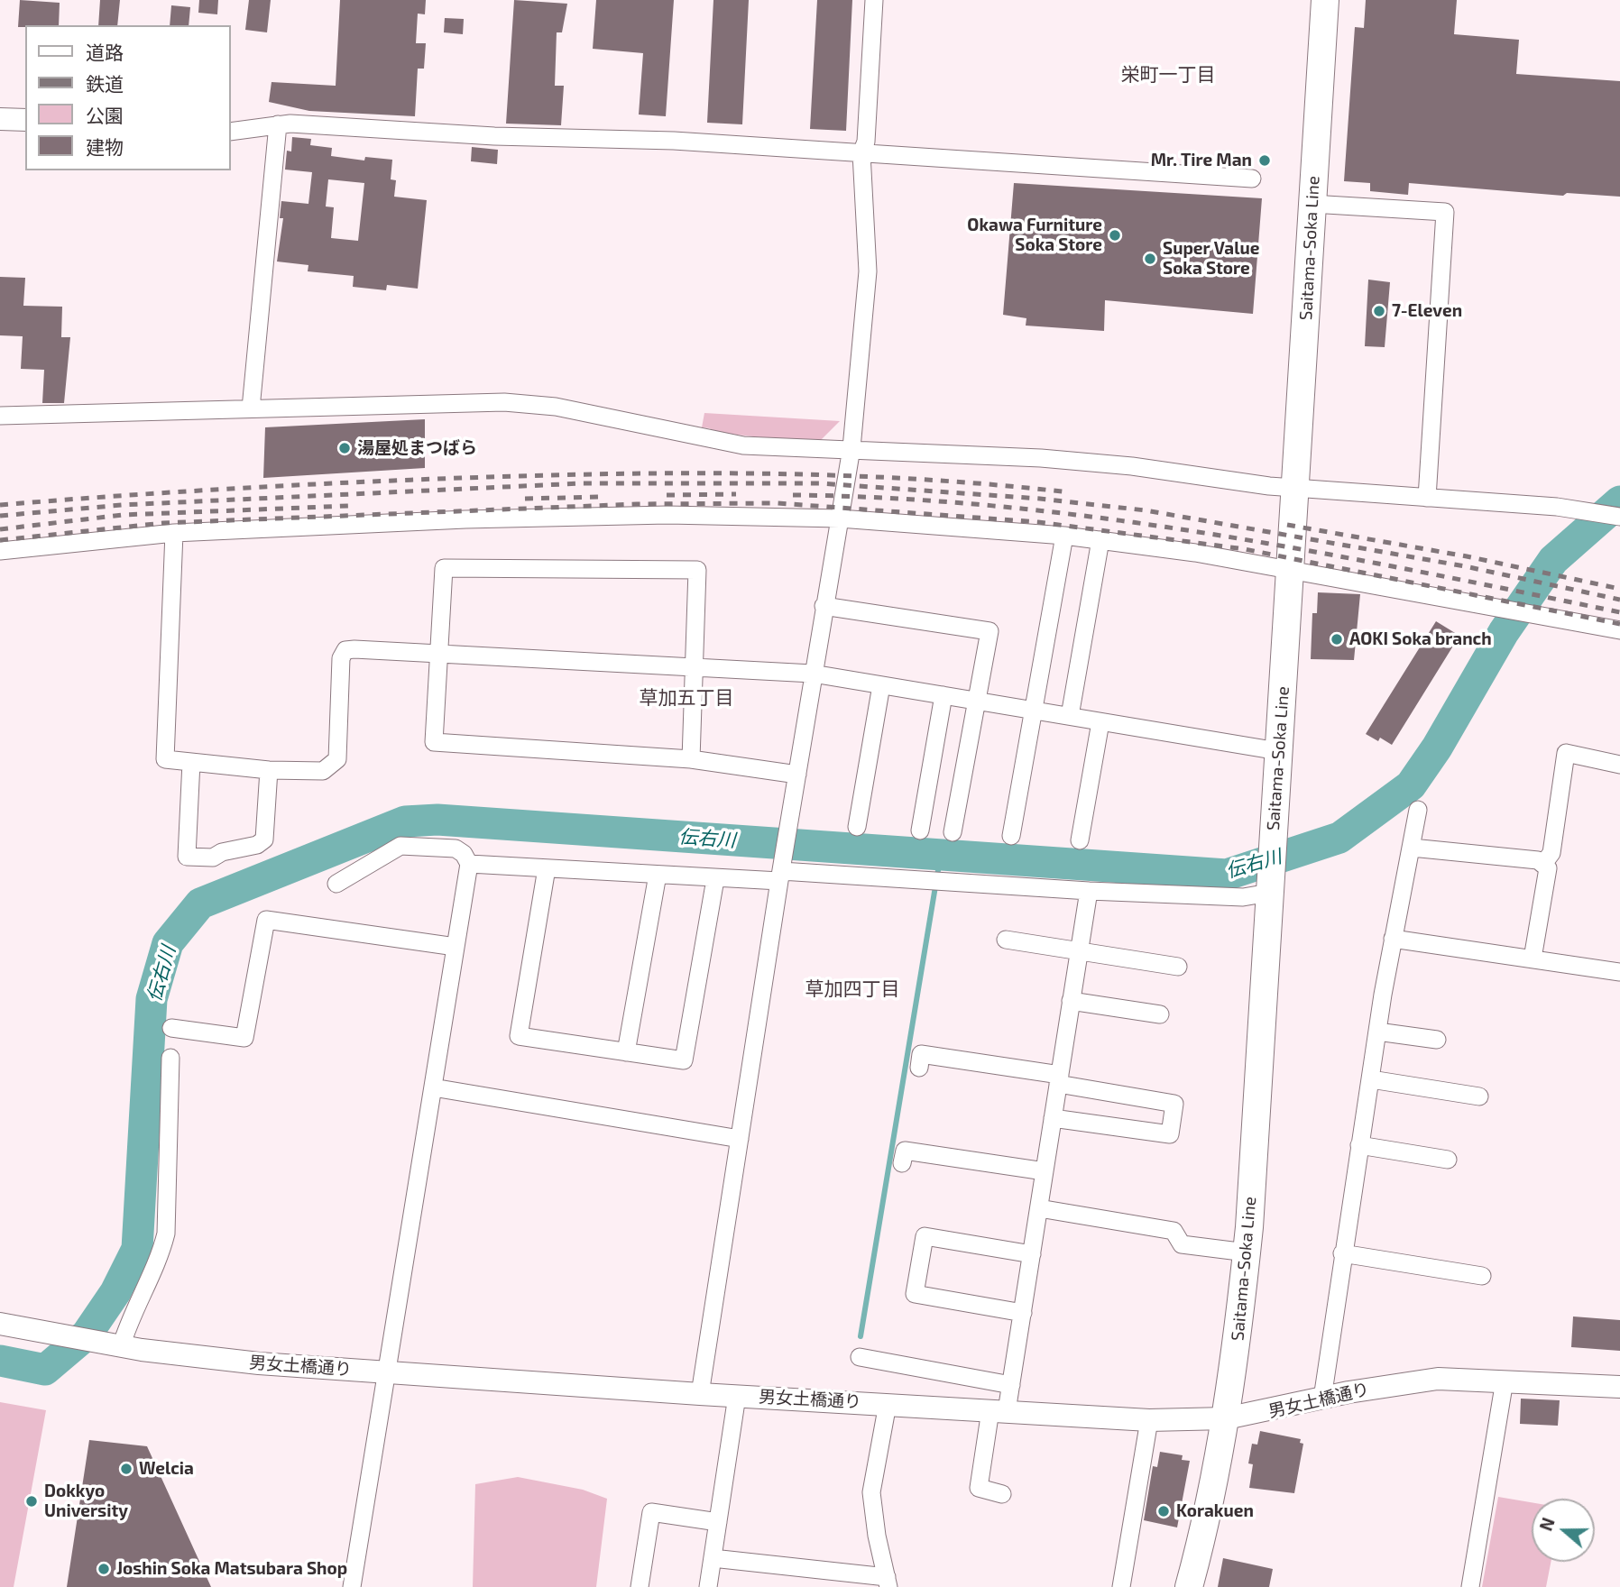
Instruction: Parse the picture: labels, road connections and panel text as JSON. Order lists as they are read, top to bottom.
{
  "streets": {
    "main road": ["Saitama-Soka Line"],
    "street": ["男女土橋通り"]
  },
  "crossings": [
    ["Saitama-Soka Line", "男女土橋通り"]
  ],
  "districts": ["栄町一丁目", "草加五丁目", "草加四丁目"],
  "water": ["伝右川"],
  "places": [
    "Mr. Tire Man",
    "Okawa Furniture Soka Store",
    "Super Value Soka Store",
    "7-Eleven",
    "湯屋処まつばら",
    "AOKI Soka branch",
    "Welcia",
    "Dokkyo University",
    "Korakuen",
    "Joshin Soka Matsubara Shop"
  ],
  "legend": [
    "道路",
    "鉄道",
    "公園",
    "建物"
  ],
  "north": "left"
}
